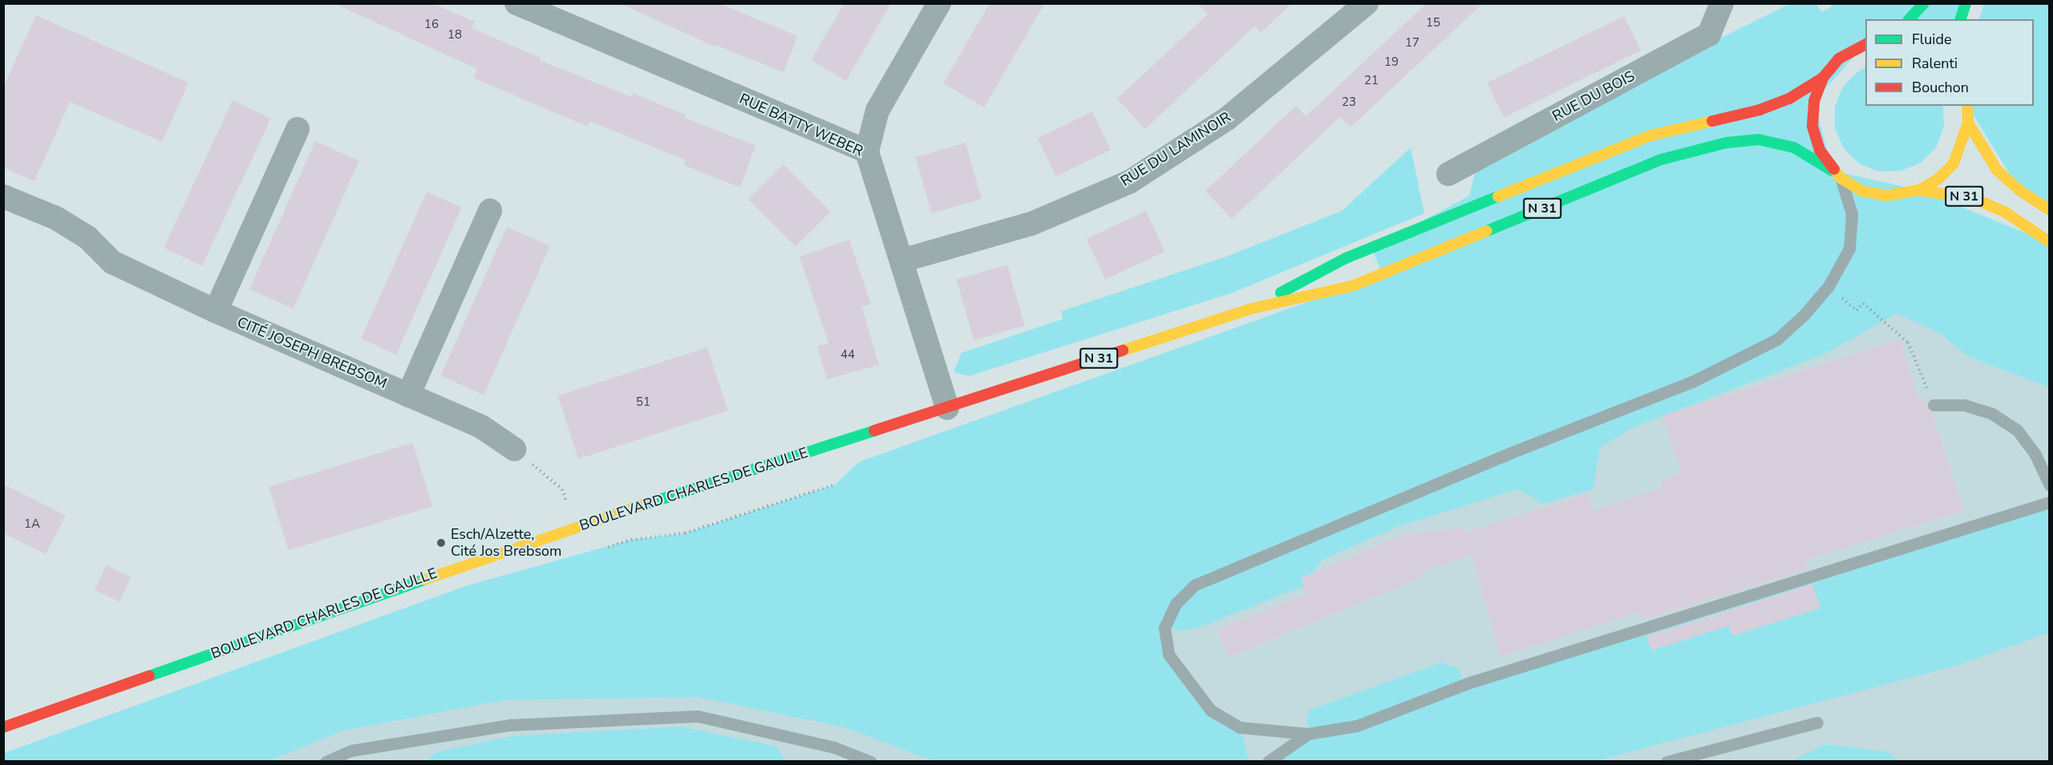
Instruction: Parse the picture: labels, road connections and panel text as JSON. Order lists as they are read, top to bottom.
{
  "streets": {
    "main road": ["N 31", "BOULEVARD CHARLES DE GAULLE"],
    "street": [
      "RUE DU BOIS",
      "RUE BATTY WEBER",
      "RUE DU LAMINOIR",
      "CITÉ JOSEPH BREBSOM"
    ]
  },
  "crossings": [
    ["RUE BATTY WEBER", "RUE DU LAMINOIR"],
    ["RUE BATTY WEBER", "BOULEVARD CHARLES DE GAULLE"],
    ["N 31", "BOULEVARD CHARLES DE GAULLE"]
  ],
  "places": ["Esch/Alzette, Cité Jos Brebsom"],
  "house_numbers": [
    "15",
    "16",
    "18",
    "17",
    "19",
    "21",
    "23",
    "44",
    "51",
    "1A"
  ],
  "legend": ["Fluide", "Ralenti", "Bouchon"]
}
